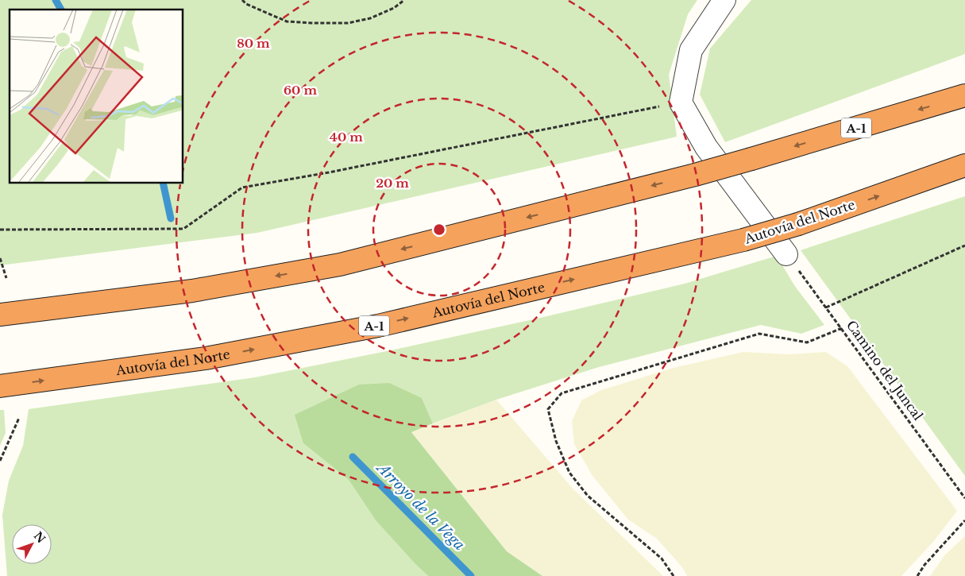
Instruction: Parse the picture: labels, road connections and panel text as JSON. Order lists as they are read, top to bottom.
{
  "streets": {
    "highway": ["A-1", "Autovía del Norte"],
    "path": ["Camino del Juncal"]
  },
  "water": ["Arroyo de la Vega"],
  "north": "top right",
  "rings": [
    "80 m",
    "60 m",
    "40 m",
    "20 m"
  ]
}
